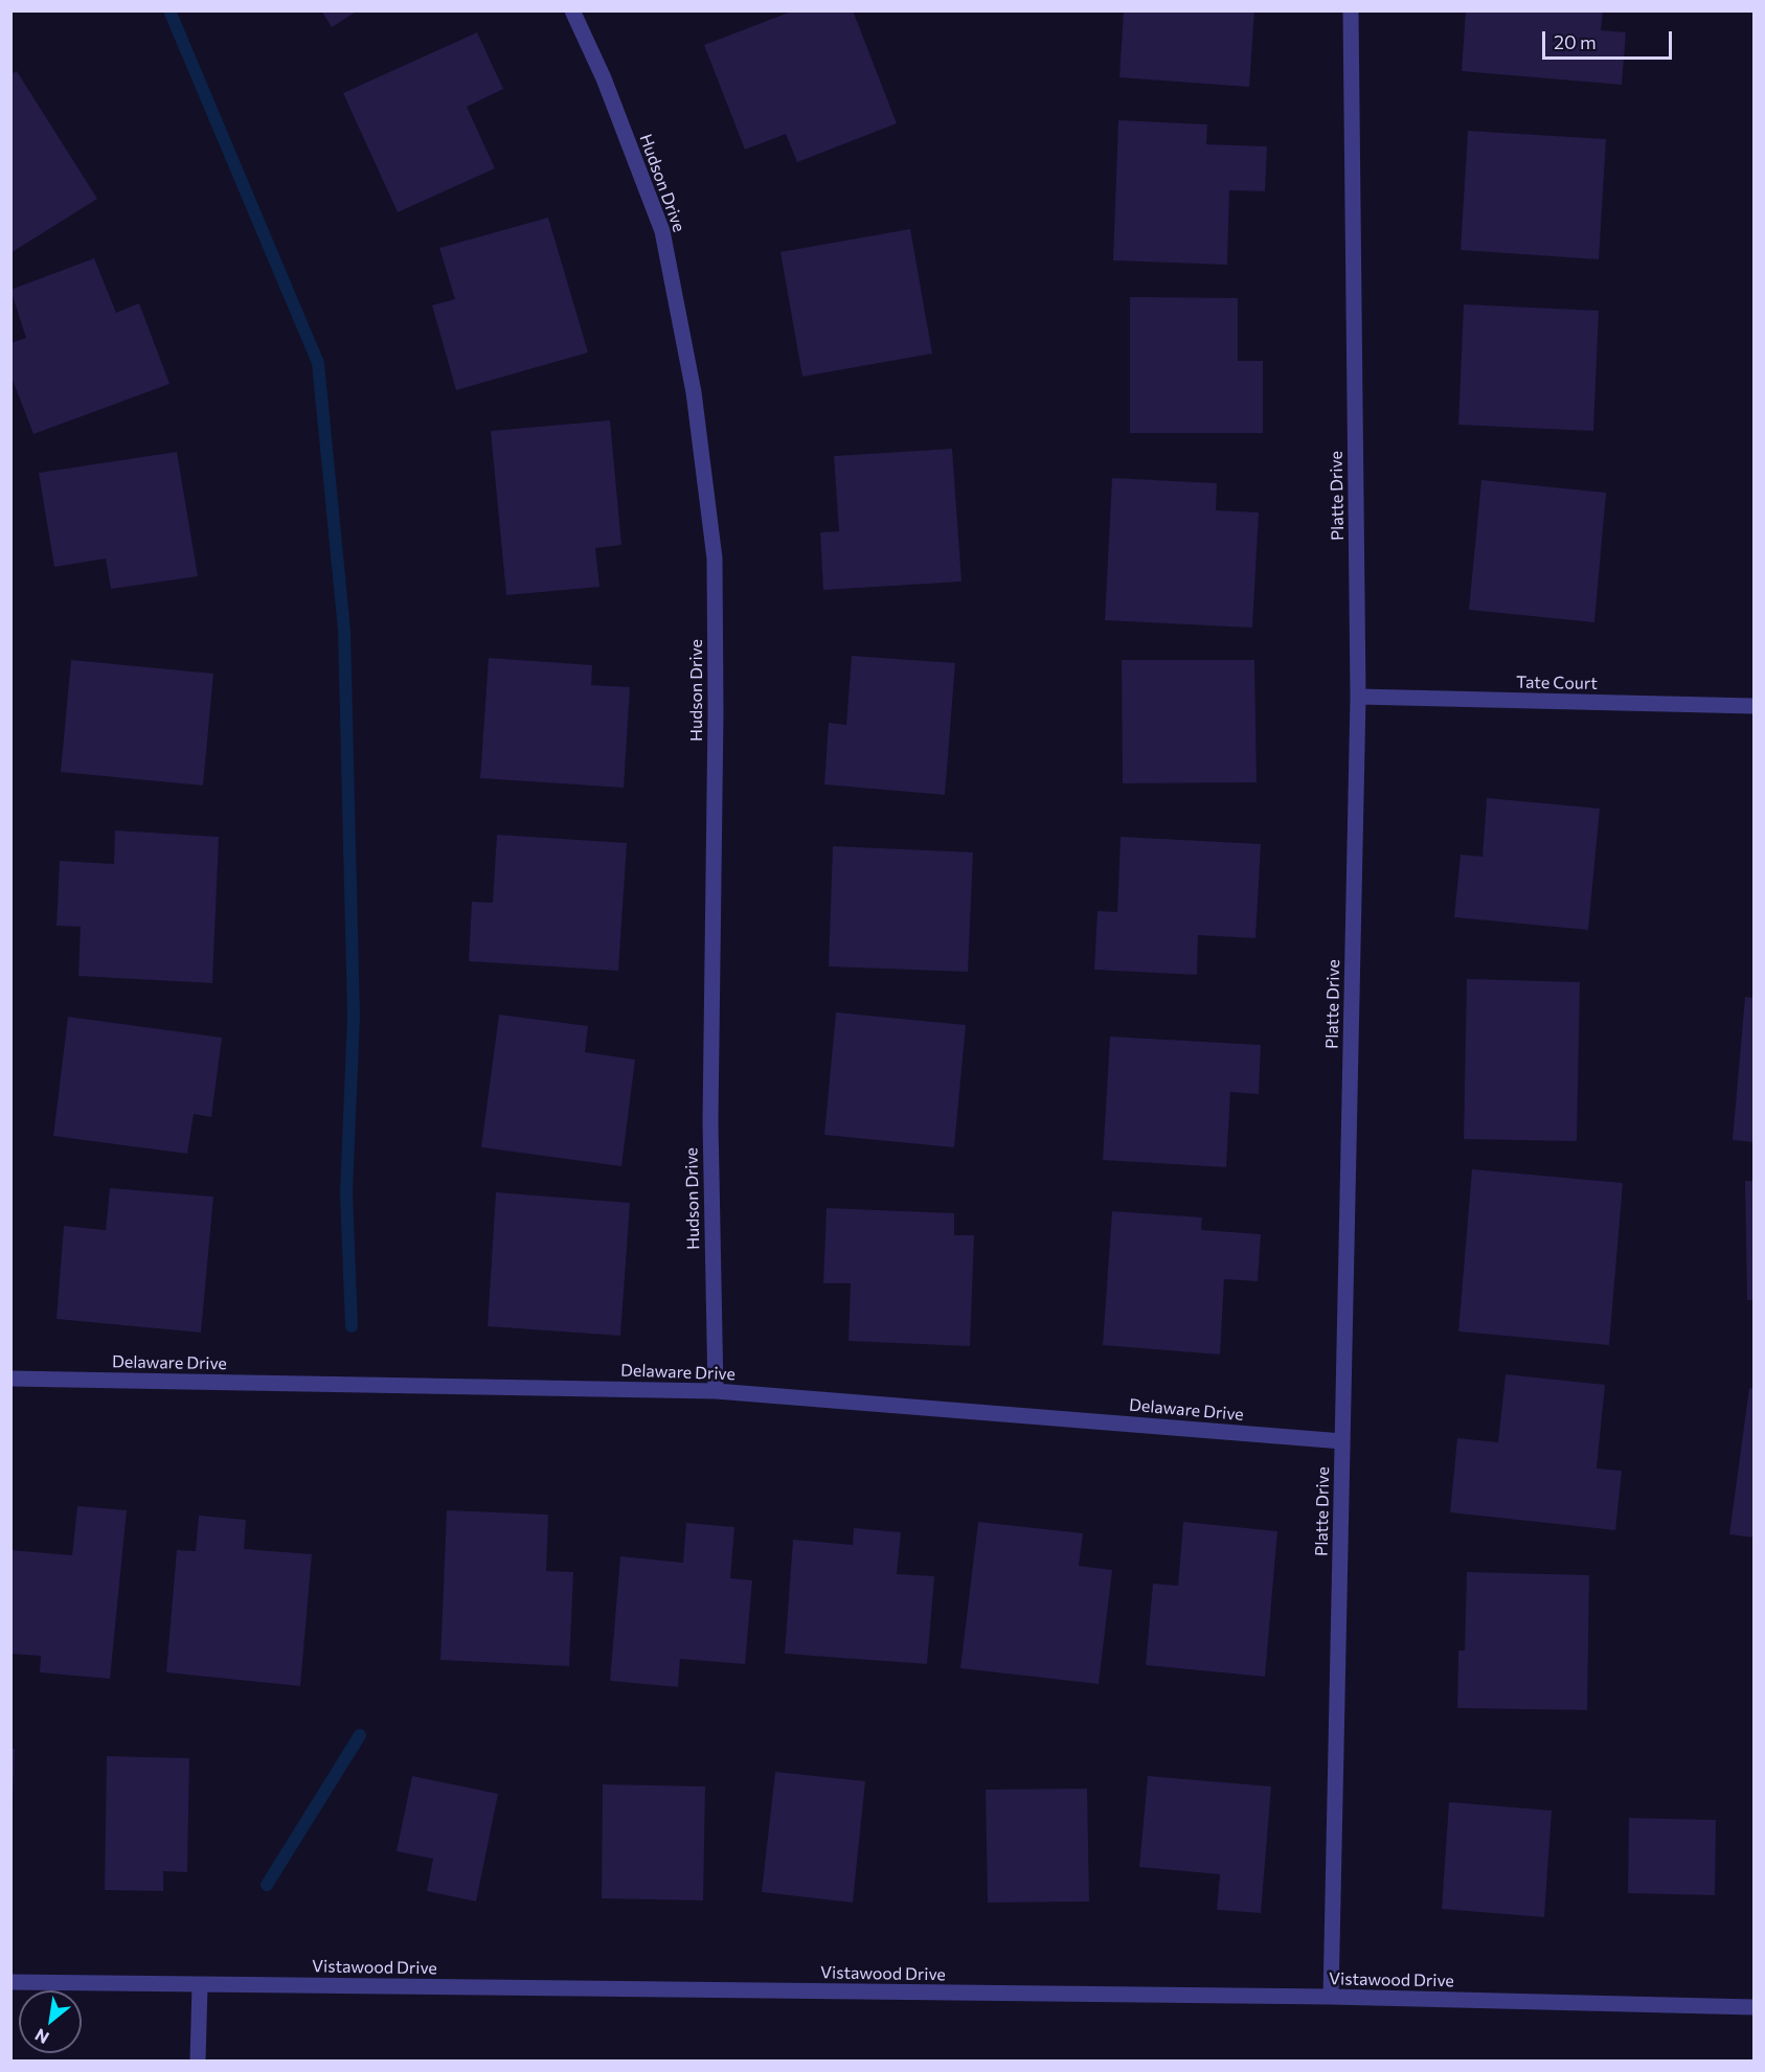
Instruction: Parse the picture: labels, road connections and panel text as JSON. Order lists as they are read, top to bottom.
{
  "streets": {
    "street": [
      "Hudson Drive",
      "Platte Drive",
      "Tate Court",
      "Delaware Drive",
      "Vistawood Drive"
    ]
  },
  "crossings": [
    ["Hudson Drive", "Delaware Drive"],
    ["Platte Drive", "Tate Court"],
    ["Platte Drive", "Delaware Drive"],
    ["Platte Drive", "Vistawood Drive"]
  ],
  "scale_bar": "20 m",
  "north": "bottom left"
}
